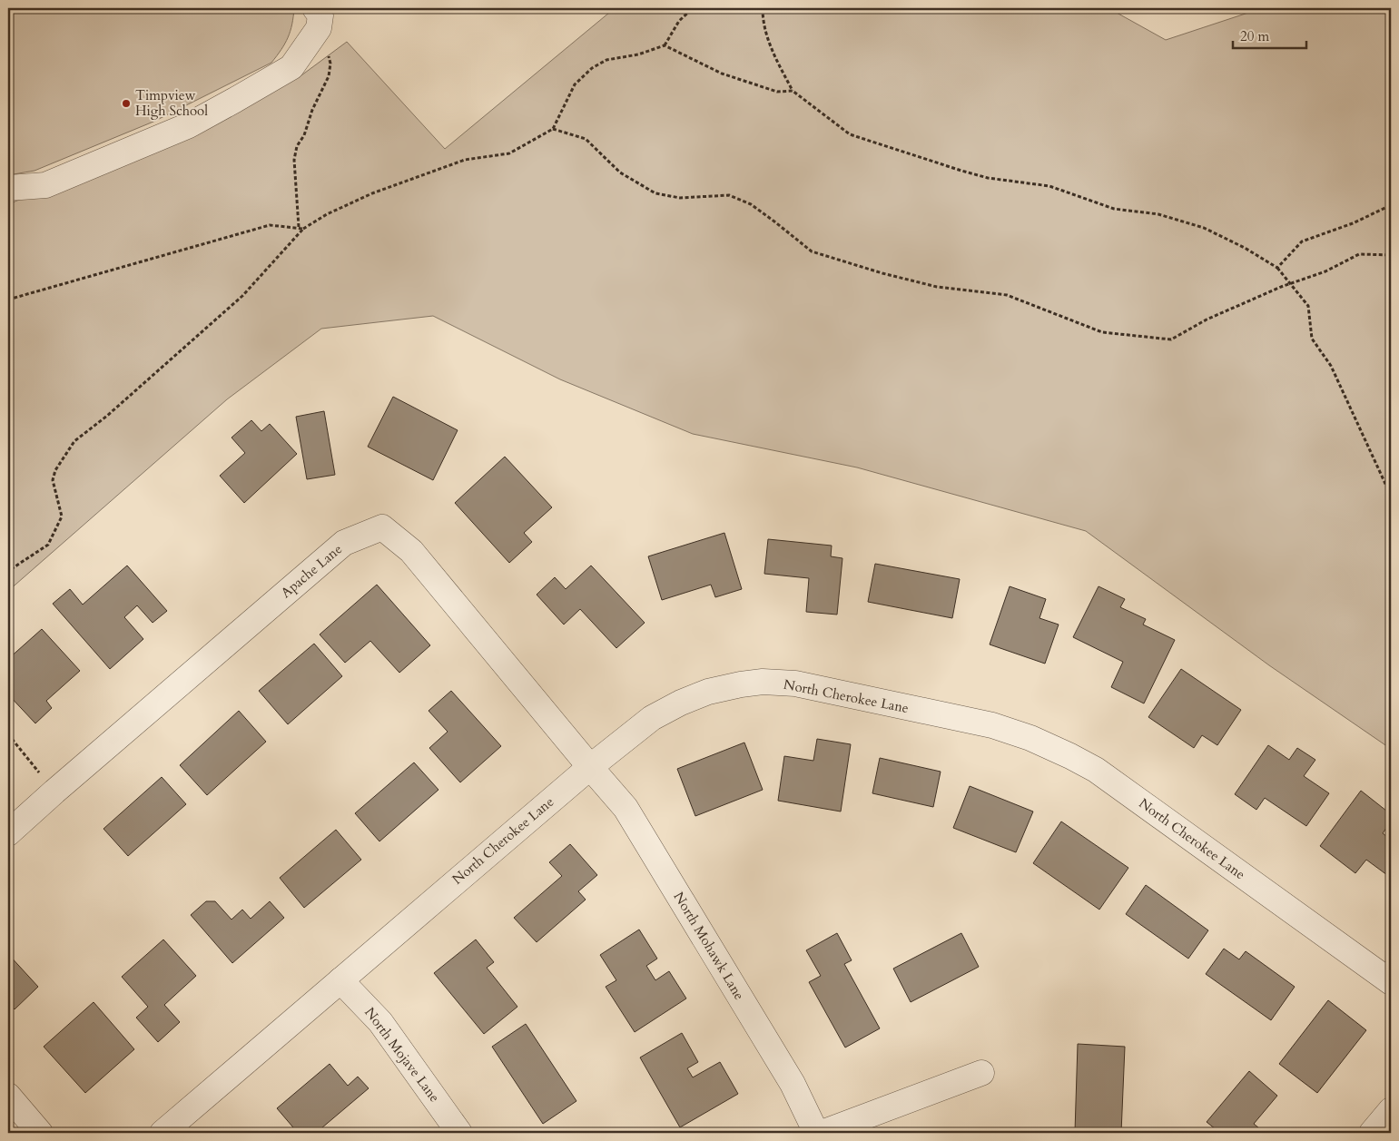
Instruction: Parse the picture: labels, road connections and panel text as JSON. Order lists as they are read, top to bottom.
{
  "streets": {
    "street": [
      "Apache Lane",
      "North Cherokee Lane",
      "North Mohawk Lane",
      "North Mojave Lane"
    ]
  },
  "crossings": [
    ["Apache Lane", "North Cherokee Lane"],
    ["Apache Lane", "North Mohawk Lane"],
    ["North Cherokee Lane", "North Mohawk Lane"],
    ["North Cherokee Lane", "North Mojave Lane"]
  ],
  "places": ["Timpview High School"],
  "scale_bar": "20 m"
}
